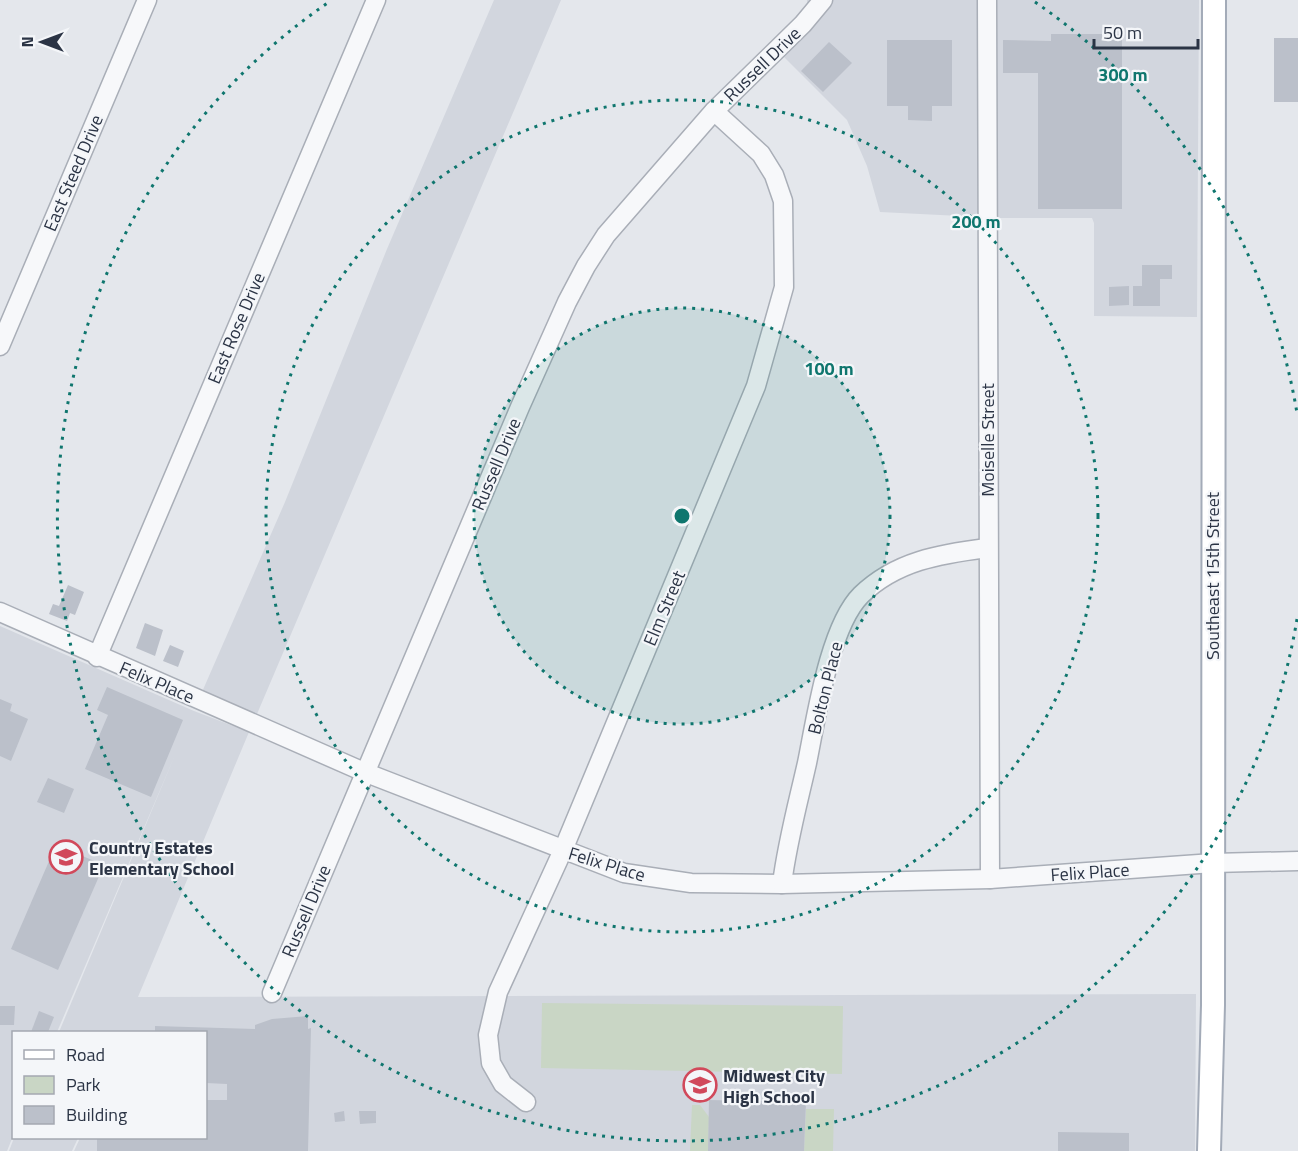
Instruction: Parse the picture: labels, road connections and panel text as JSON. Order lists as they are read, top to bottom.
{
  "streets": {
    "main road": ["Southeast 15th Street"],
    "street": [
      "Russell Drive",
      "East Steed Drive",
      "East Rose Drive",
      "Moiselle Street",
      "Elm Street",
      "Felix Place",
      "Bolton Place"
    ]
  },
  "crossings": [
    ["Russell Drive", "Elm Street"],
    ["Russell Drive", "Felix Place"],
    ["East Rose Drive", "Felix Place"],
    ["Moiselle Street", "Felix Place"],
    ["Moiselle Street", "Bolton Place"],
    ["Southeast 15th Street", "Felix Place"],
    ["Elm Street", "Felix Place"],
    ["Felix Place", "Bolton Place"]
  ],
  "places": {
    "school or university": ["Country Estates Elementary School", "Midwest City High School"]
  },
  "legend": ["Road", "Park", "Building"],
  "scale_bar": "50 m",
  "north": "left",
  "rings": ["300 m", "200 m", "100 m"]
}
